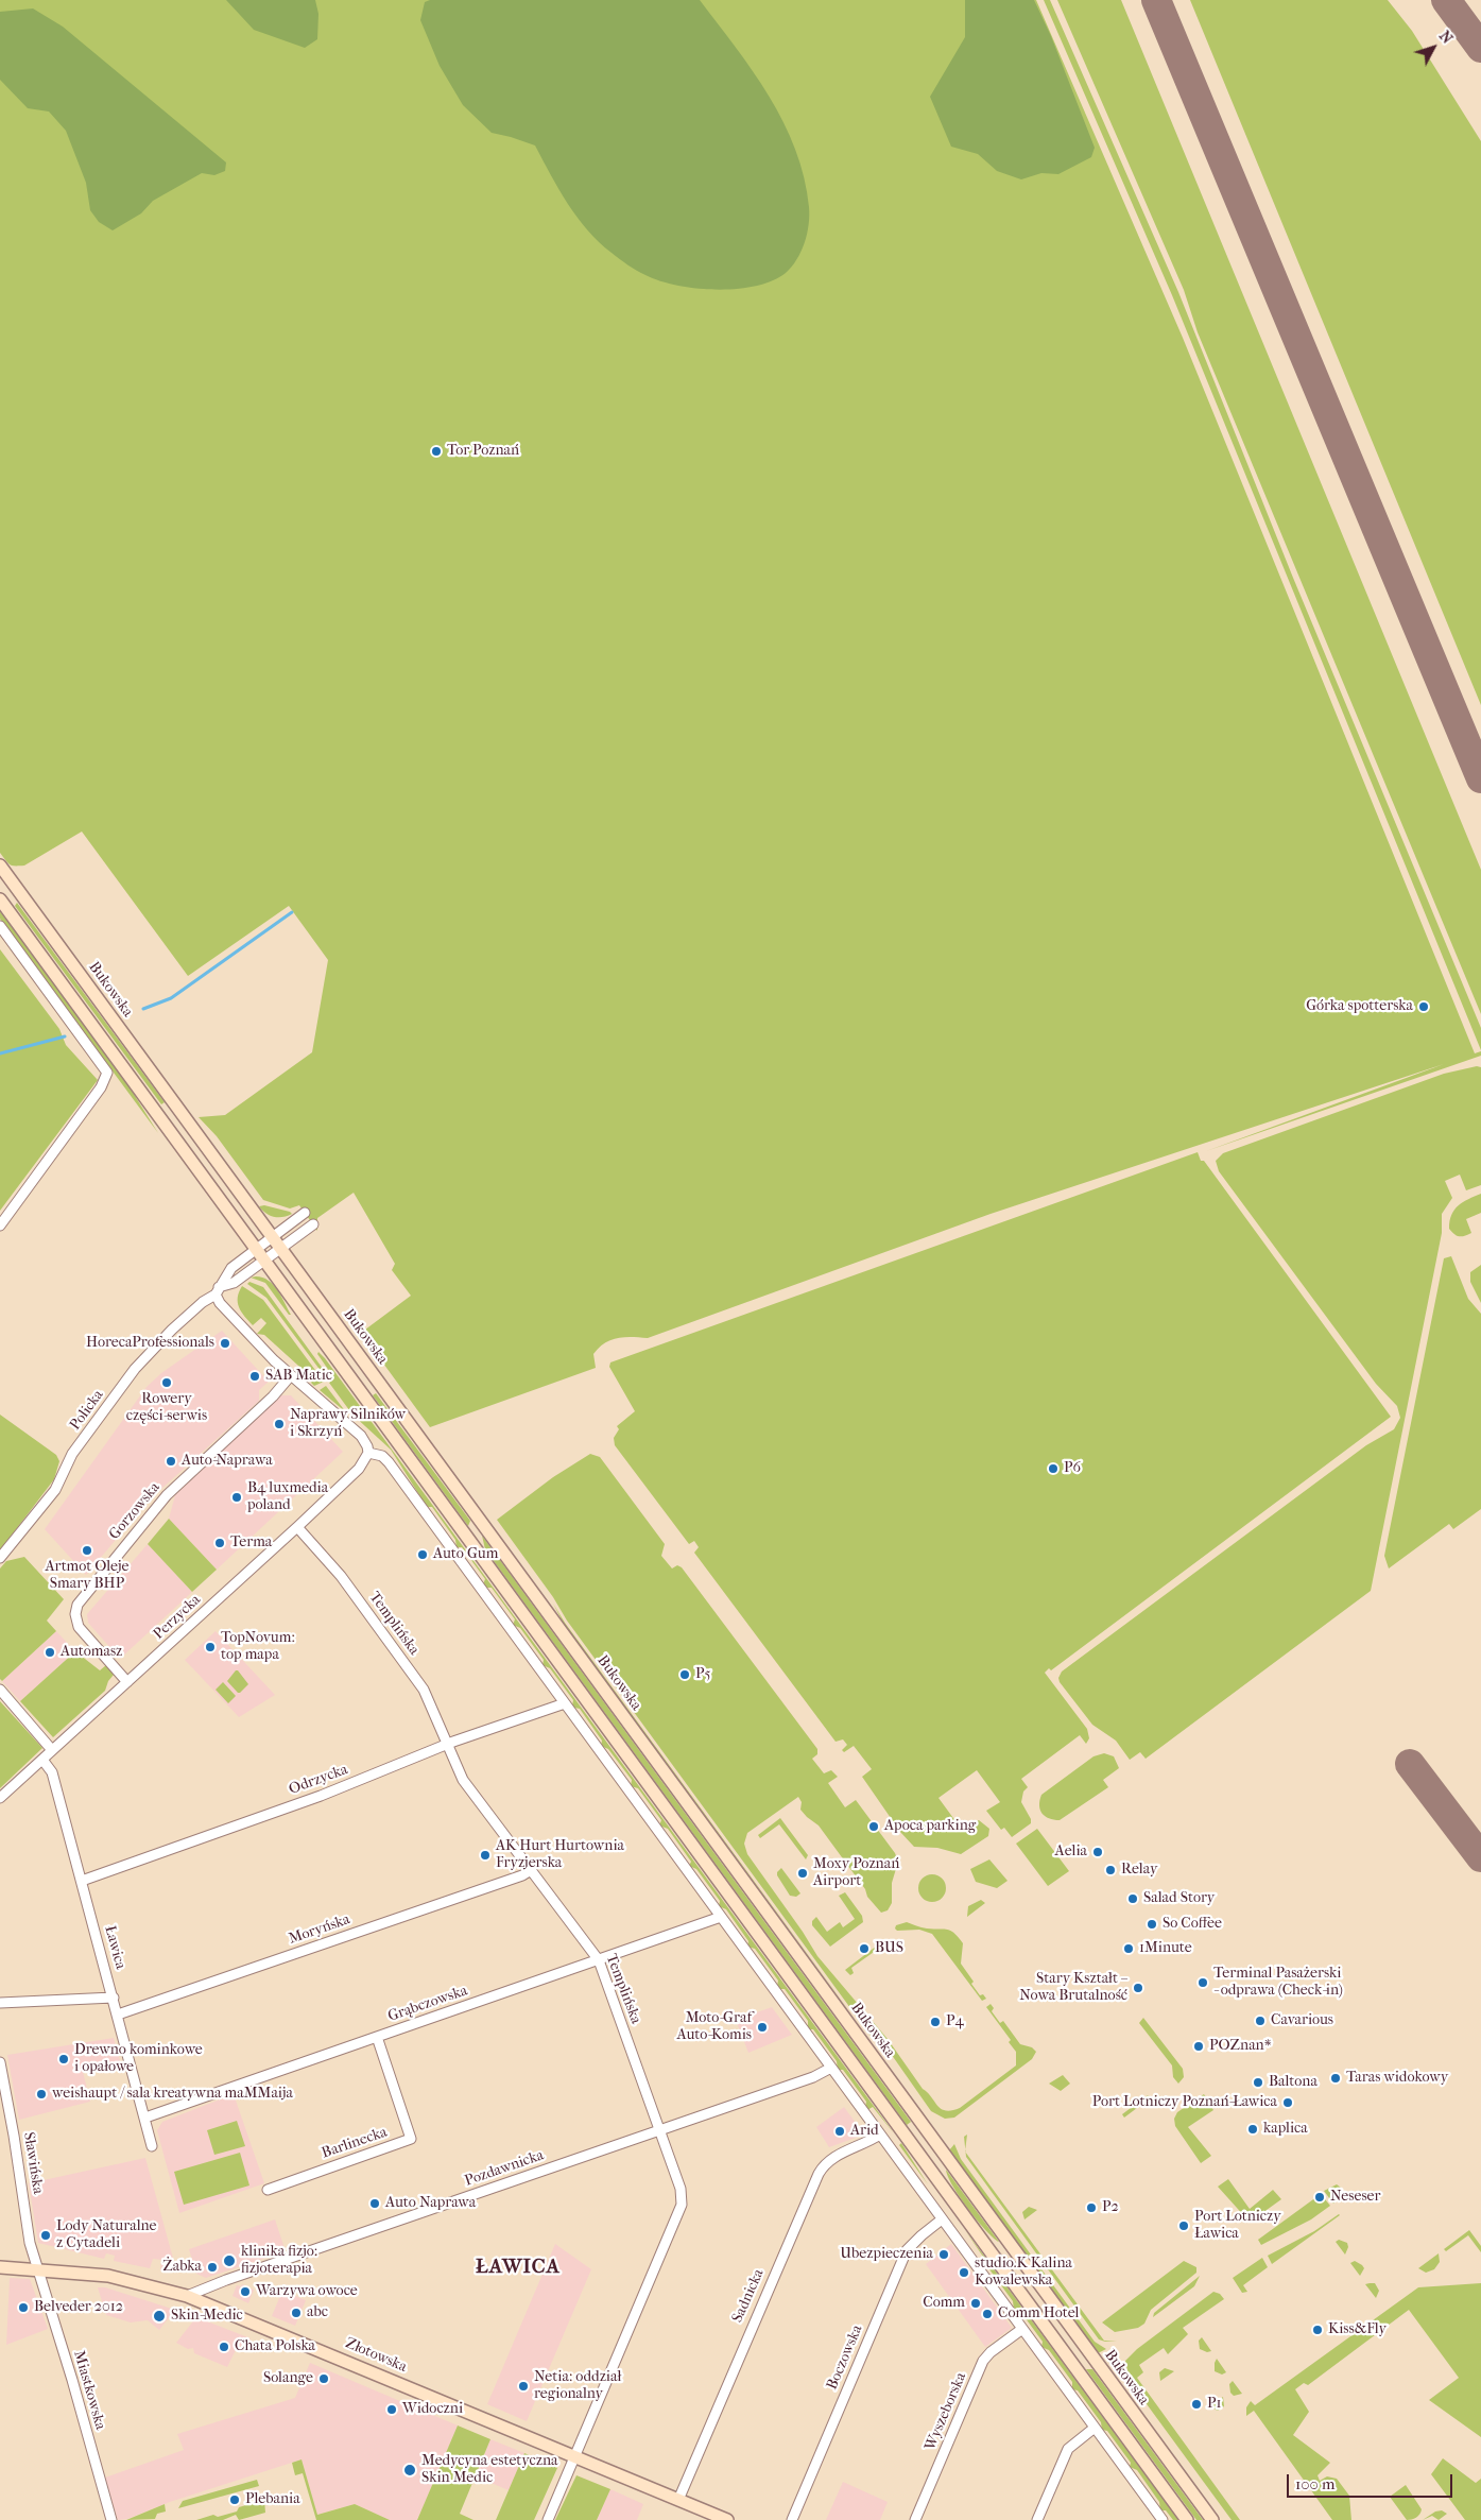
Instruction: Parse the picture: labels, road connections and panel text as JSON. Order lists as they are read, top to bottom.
{
  "streets": {
    "main road": ["Bukowska", "Złotowska"],
    "street": [
      "Policka",
      "Gorzowska",
      "Perzycka",
      "Templińska",
      "Odrzycka",
      "Moryńska",
      "Ławica",
      "Grąbczowska",
      "Barlinecka",
      "Sławińska",
      "Pozdawnicka",
      "Sadnicka",
      "Boczowska",
      "Miastkowska",
      "Wyszeborska"
    ]
  },
  "crossings": [
    ["Bukowska", "Policka"],
    ["Gorzowska", "Perzycka"],
    ["Perzycka", "Templińska"],
    ["Perzycka", "Ławica"],
    ["Templińska", "Odrzycka"],
    ["Templińska", "Moryńska"],
    ["Templińska", "Grąbczowska"],
    ["Templińska", "Pozdawnicka"],
    ["Templińska", "Złotowska"],
    ["Odrzycka", "Ławica"],
    ["Moryńska", "Ławica"],
    ["Ławica", "Grąbczowska"],
    ["Grąbczowska", "Barlinecka"],
    ["Sławińska", "Złotowska"],
    ["Sławińska", "Miastkowska"],
    ["Pozdawnicka", "Złotowska"],
    ["Sadnicka", "Złotowska"],
    ["Złotowska", "Miastkowska"]
  ],
  "districts": ["ŁAWICA"],
  "places": [
    "Tor Poznań",
    "Górka spotterska",
    "HorecaProfessionals",
    "SAB Matic",
    "Rowery części-serwis",
    "Naprawy Silników i Skrzyń",
    "Auto-Naprawa",
    "P6",
    "B4 luxmedia poland",
    "Terma",
    "Artmot Oleje Smary BHP",
    "Auto Gum",
    "TopNovum: top mapa",
    "Automasz",
    "P5",
    "Apoca parking",
    "Aelia",
    "AK Hurt Hurtownia Fryzjerska",
    "Relay",
    "Moxy Poznań Airport",
    "Salad Story",
    "So Coffee",
    "BUS",
    "1Minute",
    "Terminal Pasażerski - odprawa (Check-in)",
    "Stary Kształt – Nowa Brutalność",
    "Cavarious",
    "P4",
    "Moto-Graf Auto-Komis",
    "POZnan*",
    "Drewno kominkowe i opałowe",
    "Taras widokowy",
    "Baltona",
    "weishaupt / sala kreatywna maMMaija",
    "Port Lotniczy Poznań-Ławica",
    "kaplica",
    "Arid",
    "Neseser",
    "Auto Naprawa",
    "P2",
    "Port Lotniczy Ławica",
    "Lody Naturalne z Cytadeli",
    "Ubezpieczenia",
    "klinika fizjo: fizjoterapia",
    "Żabka",
    "studio.K Kalina Kowalewska",
    "Warzywa owoce",
    "Comm",
    "Belveder 2012",
    "abc",
    "Comm Hotel",
    "Skin-Medic",
    "Kiss&Fly",
    "Chata Polska",
    "Solange",
    "Netia: oddział regionalny",
    "P1",
    "Widoczni",
    "Medycyna estetyczna Skin Medic",
    "Plebania"
  ],
  "scale_bar": "100 m",
  "north": "top right"
}
